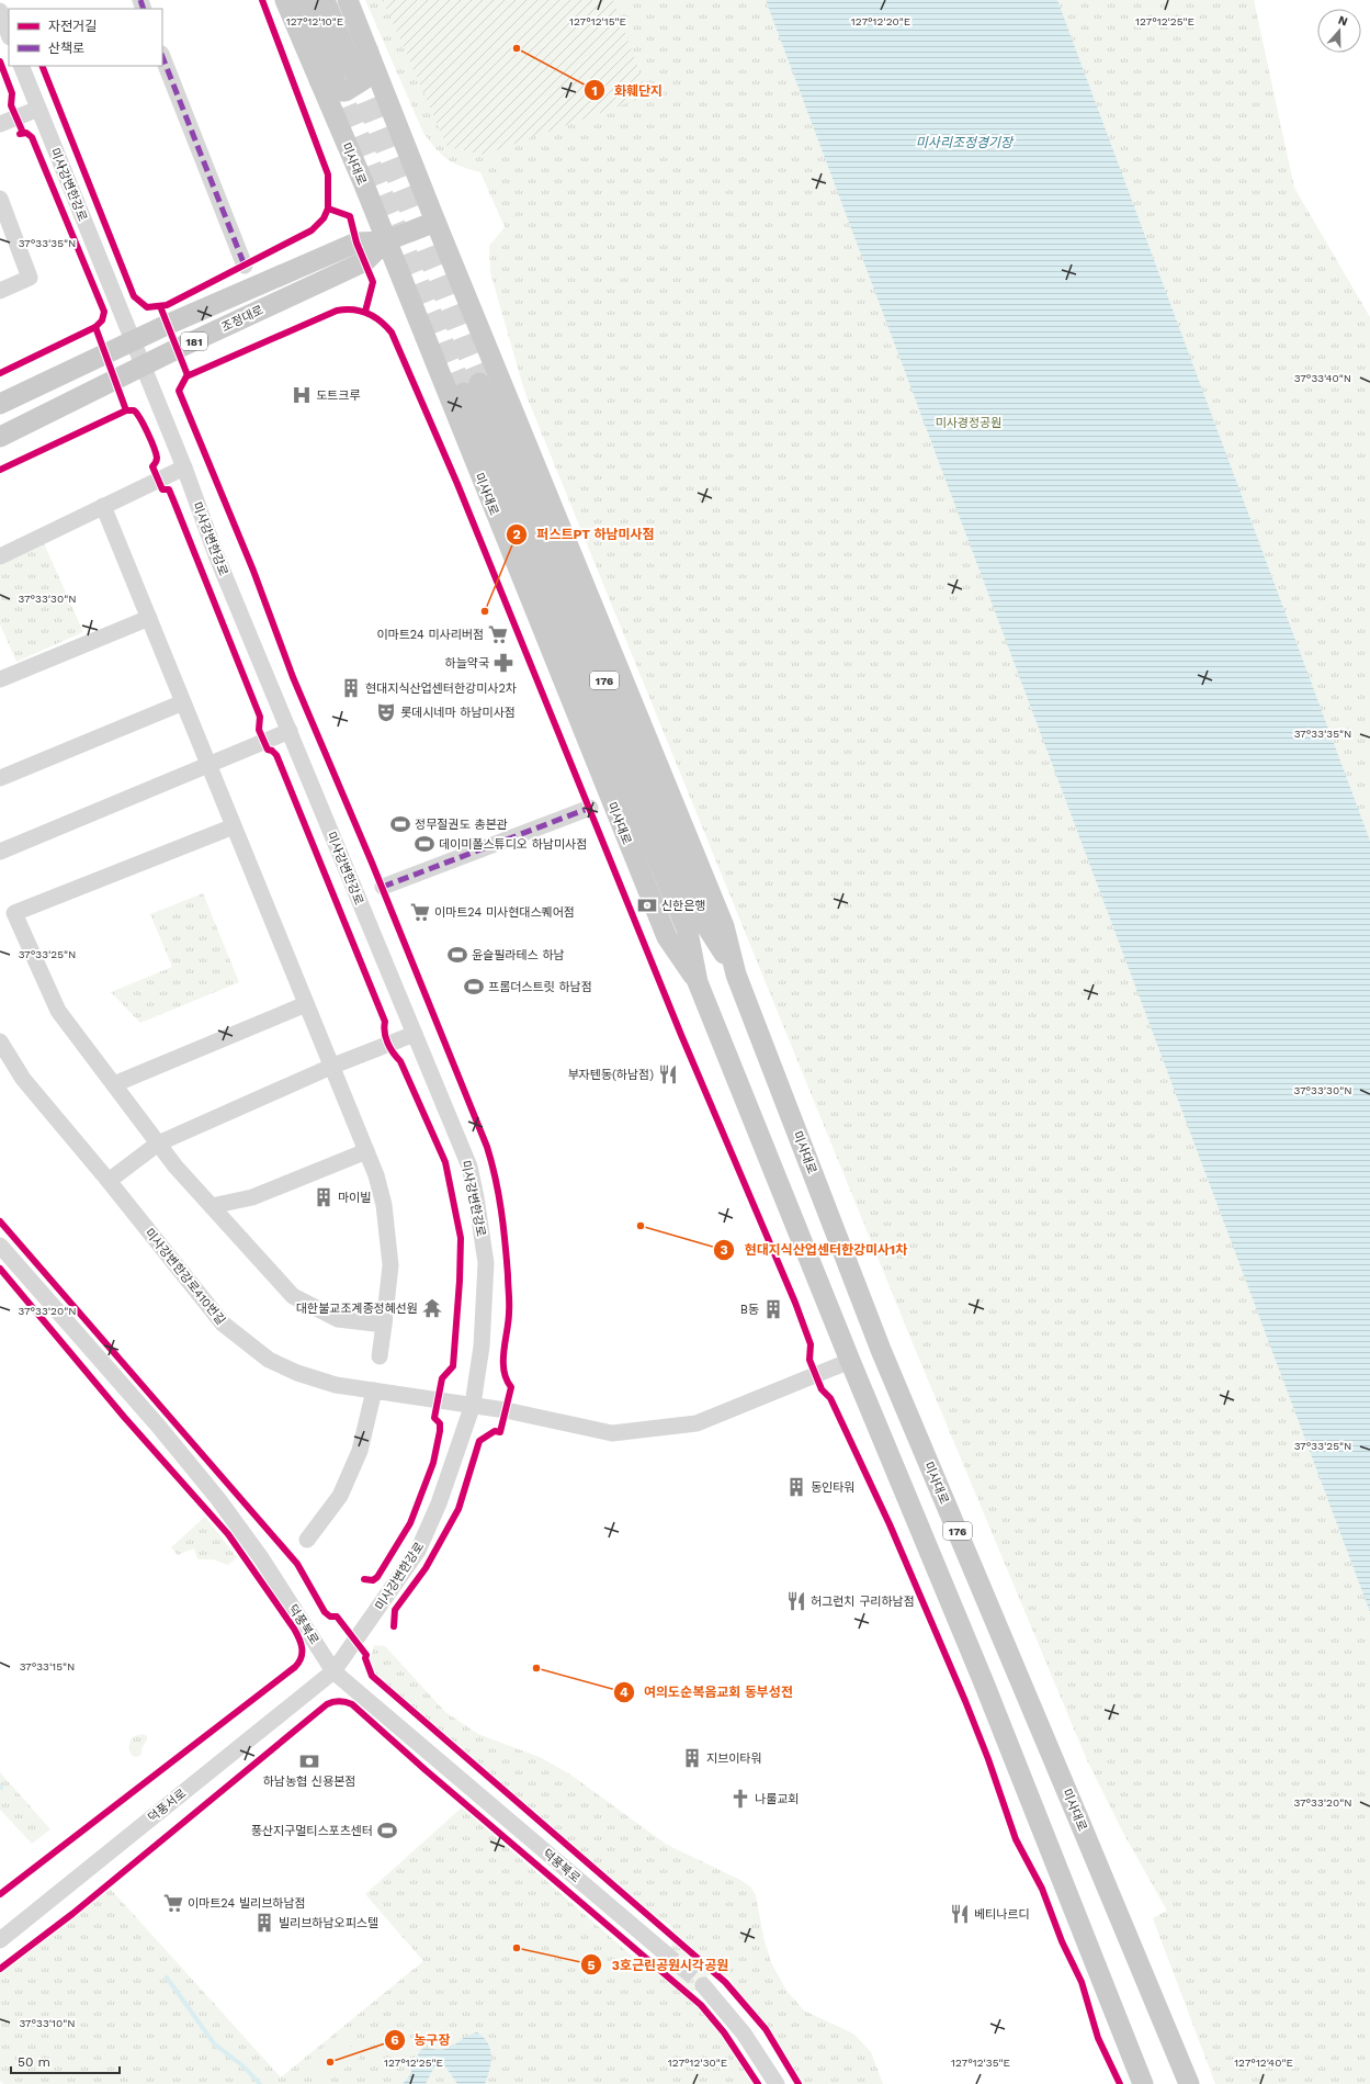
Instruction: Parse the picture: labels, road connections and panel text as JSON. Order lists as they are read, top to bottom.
{
  "streets": {
    "main road": [
      "미사대로",
      "조정대로",
      "181",
      "176"
    ],
    "street": [
      "미사강변한강로",
      "미사강변한강로410번길",
      "덕풍북로",
      "덕풍서로"
    ]
  },
  "crossings": [
    ["미사대로", "조정대로"],
    ["미사대로", "미사강변한강로410번길"],
    ["미사강변한강로", "조정대로"],
    ["미사강변한강로", "미사강변한강로410번길"],
    ["미사강변한강로", "덕풍북로"],
    ["미사강변한강로", "덕풍서로"],
    ["덕풍북로", "덕풍서로"]
  ],
  "water": ["미사리조정경기장"],
  "parks": ["미사경정공원"],
  "places": {
    "other": [
      "화훼단지",
      "퍼스트PT 하남미사점",
      "현대지식산업센터한강미사1차",
      "여의도순복음교회 동부성전",
      "3호근린공원시각공원",
      "농구장"
    ],
    "hospital": ["도트크루"],
    "supermarket": ["이마트24 미사리버점", "이마트24 미사현대스퀘어점", "이마트24 빌리브하남점"],
    "pharmacy": ["하늘약국"],
    "building": [
      "현대지식산업센터한강미사2차",
      "마이빌",
      "B동",
      "동인타워",
      "지브이타워",
      "빌리브하남오피스텔"
    ],
    "theatre": ["롯데시네마 하남미사점"],
    "sports": [
      "정무절권도 총본관",
      "데이미폴스튜디오 하남미사점",
      "윤슬필라테스 하남",
      "프롬더스트릿 하남점",
      "풍산지구멀티스포츠센터"
    ],
    "bank": ["신한은행", "하남농협 신용본점"],
    "restaurant": ["부자텐동(하남점)", "허그런치 구리하남점", "베티나르디"],
    "temple": ["대한불교조계종정혜선원"],
    "church": ["나룰교회"]
  },
  "legend": ["자전거길", "산책로"],
  "scale_bar": "50 m",
  "north": "top",
  "coordinates": [
    "127°12'10\"E",
    "127°12'15\"E",
    "127°12'20\"E",
    "127°12'25\"E",
    "37°33'35\"N",
    "37°33'40\"N",
    "37°33'30\"N",
    "37°33'25\"N",
    "37°33'20\"N",
    "37°33'15\"N",
    "37°33'10\"N",
    "127°12'30\"E",
    "127°12'35\"E",
    "127°12'40\"E"
  ]
}
